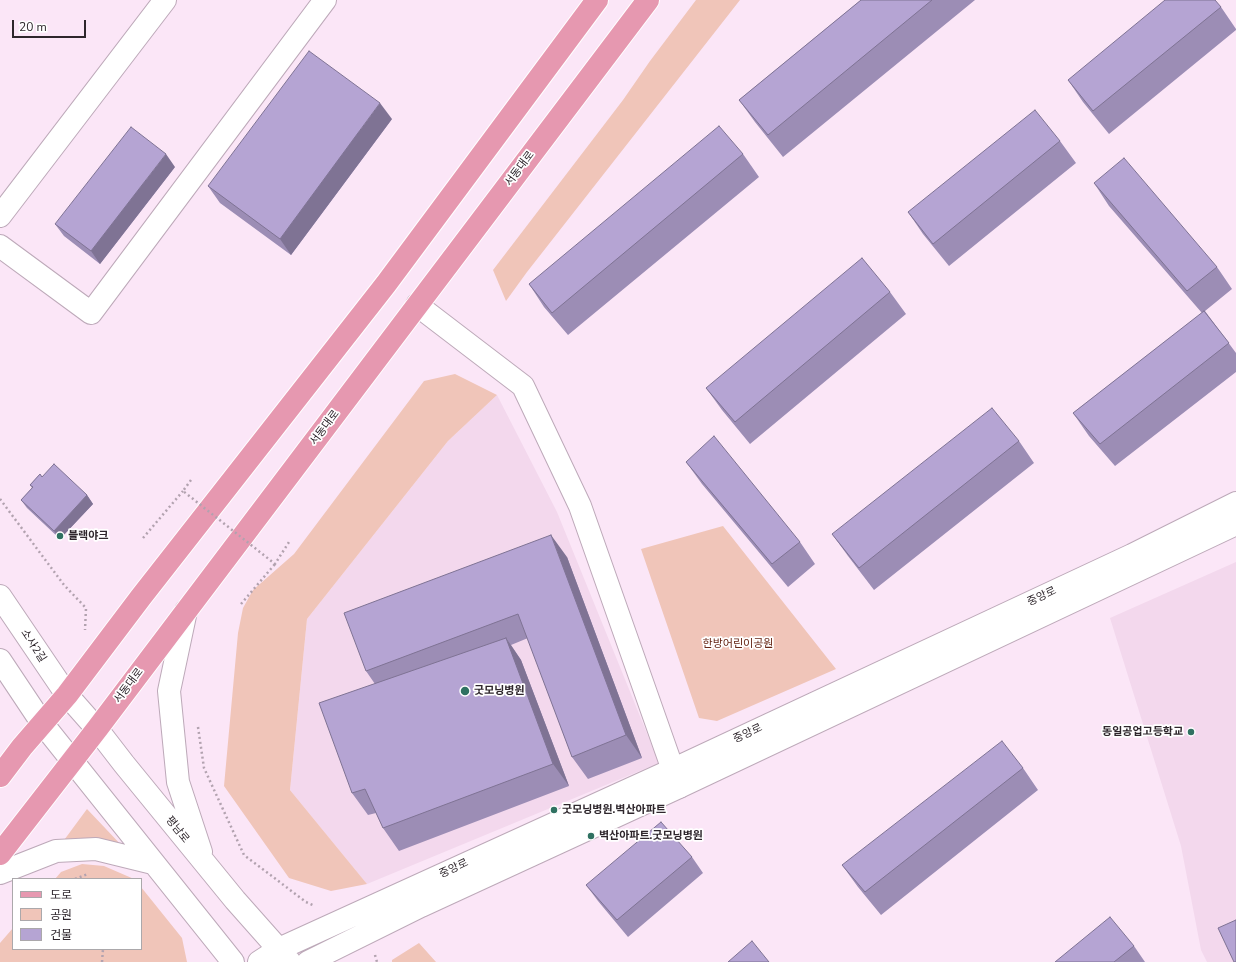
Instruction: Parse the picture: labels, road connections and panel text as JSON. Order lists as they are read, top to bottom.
{
  "streets": {
    "main road": [
      "서동대로",
      "중앙로",
      "소사2길",
      "평남로"
    ]
  },
  "crossings": [
    ["서동대로", "평남로"],
    ["중앙로", "평남로"],
    ["소사2길", "평남로"]
  ],
  "parks": ["한방어린이공원"],
  "places": [
    "블랙야크",
    "굿모닝병원",
    "동일공업고등학교",
    "굿모닝병원.벽산아파트",
    "벽산아파트.굿모닝병원"
  ],
  "legend": ["도로", "공원", "건물"],
  "scale_bar": "20 m"
}
